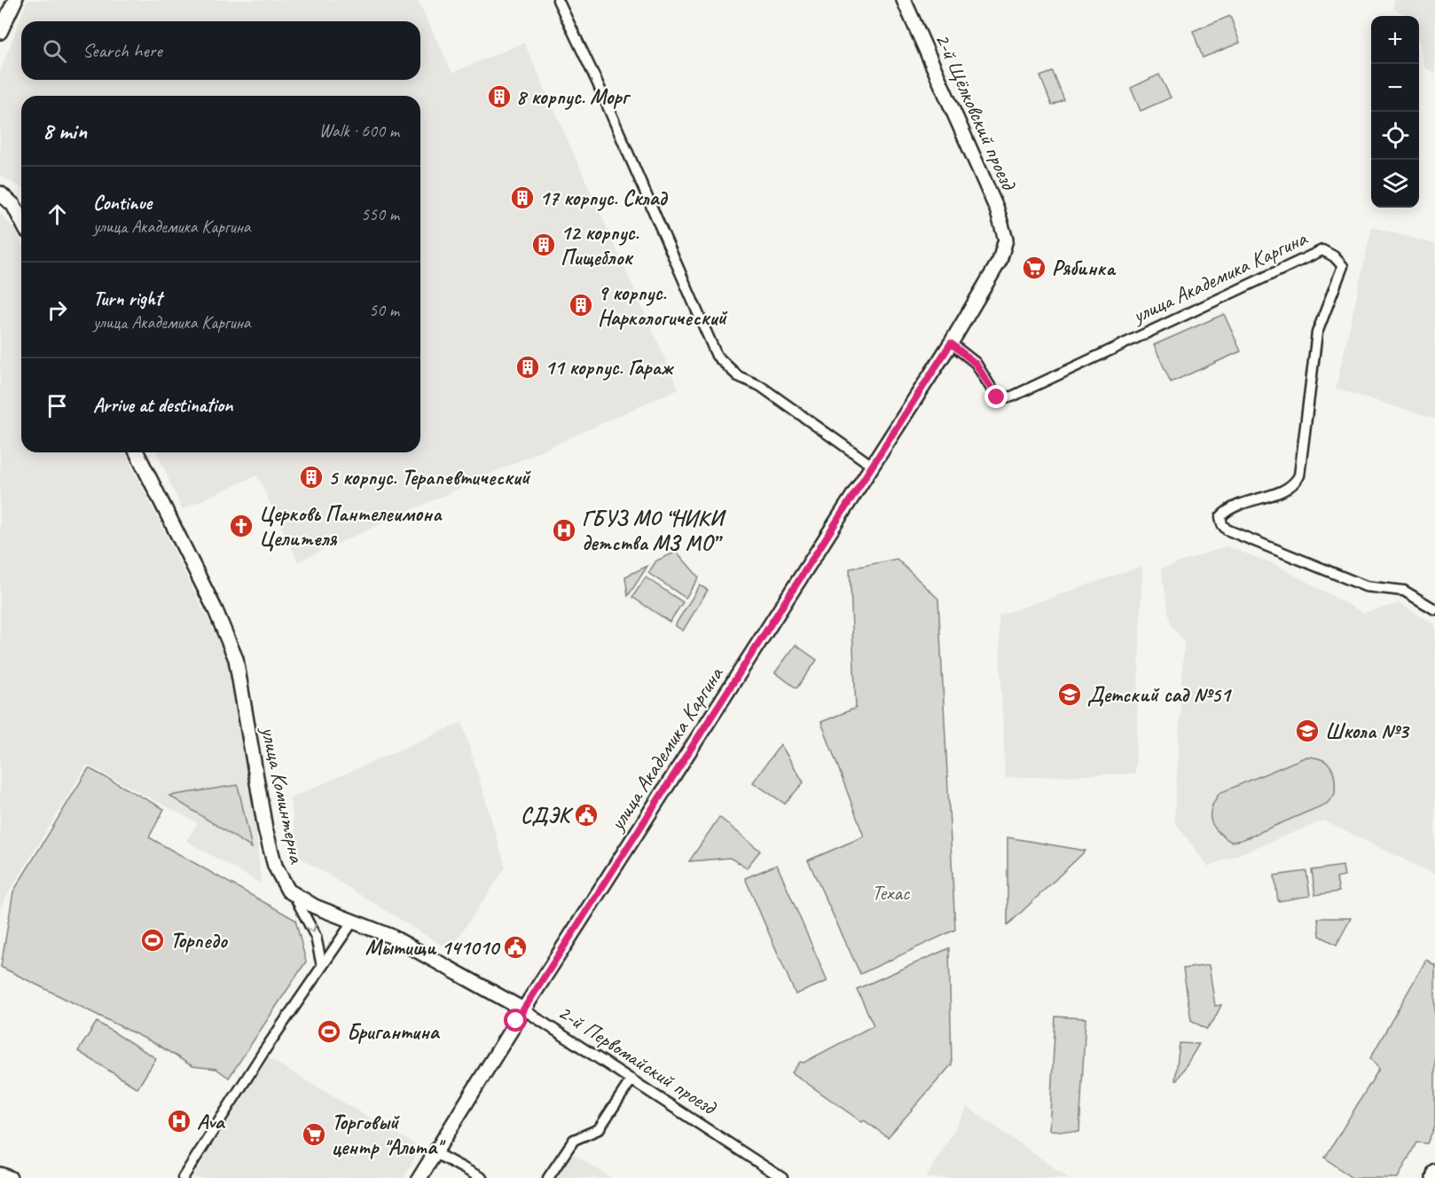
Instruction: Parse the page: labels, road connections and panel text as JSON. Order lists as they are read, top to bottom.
{
  "streets": {
    "street": [
      "2-й Щёлковский проезд",
      "улица Академика Каргина",
      "улица Коминтерна",
      "2-й Первомайский проезд"
    ]
  },
  "crossings": [
    ["2-й Щёлковский проезд", "улица Академика Каргина"],
    ["улица Академика Каргина", "2-й Первомайский проезд"]
  ],
  "parks": ["Техас"],
  "places": {
    "building": [
      "8 корпус. Морг",
      "17 корпус. Склад",
      "12 корпус. Пищеблок",
      "9 корпус. Наркологический",
      "11 корпус. Гараж",
      "5 корпус. Терапевтический"
    ],
    "supermarket": ["Рябинка", "Торговый центр \"Альта\""],
    "church": ["Церковь Пантелеимона Целителя"],
    "hospital": ["ГБУЗ МО “НИКИ детства МЗ МО”", "Ava"],
    "school or university": ["Детский сад №51", "Школа №3"],
    "public building": ["СДЭК", "Мытищи 141010"],
    "sports": ["Торпедо", "Бригантина"]
  },
  "page": {
    "map_buttons": ["+", "−"],
    "search": "Search here",
    "heading": ["8 min", "Walk · 600 m"],
    "list": [
      ["Continue", "улица Академика Каргина", "550 m"],
      ["Turn right", "улица Академика Каргина", "50 m"],
      "Arrive at destination"
    ]
  }
}
